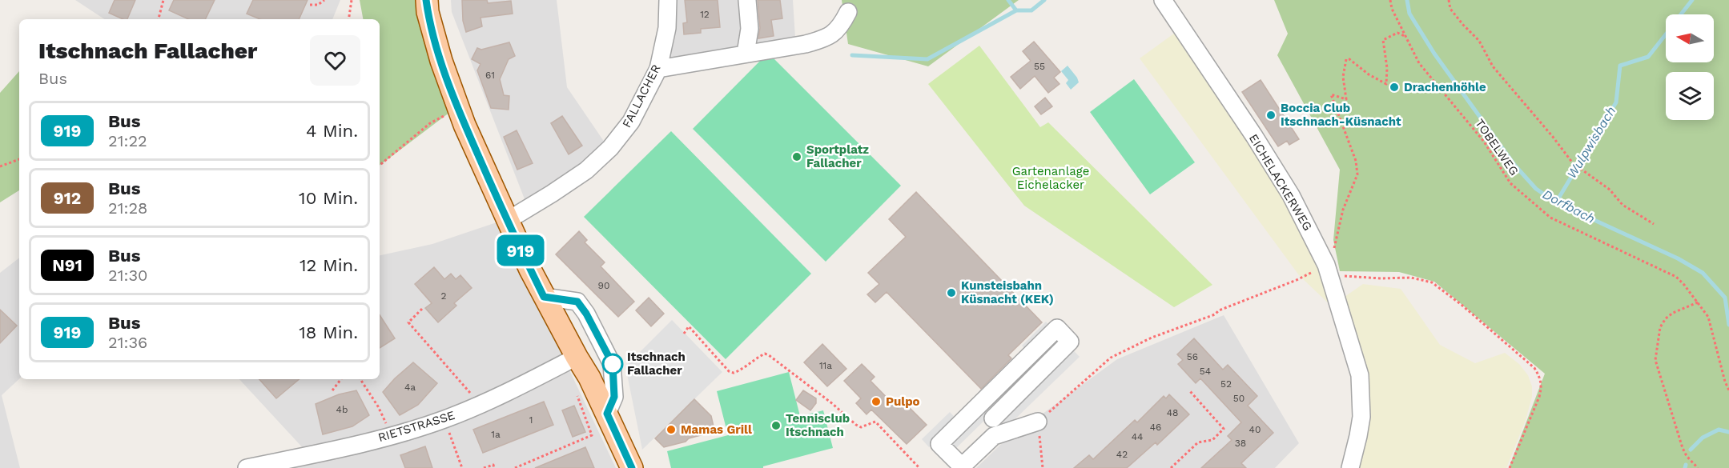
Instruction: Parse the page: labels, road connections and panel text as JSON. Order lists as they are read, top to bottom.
{
  "streets": {
    "street": ["FALLACHER", "EICHELACKERWEG", "RIETSTRASSE"],
    "path": ["TOBELWEG"]
  },
  "water": ["Wulpwisbach", "Dorfbach"],
  "parks": ["Gartenanlage Eichelacker"],
  "places": [
    "Drachenhöhle",
    "Boccia Club Itschnach-Küsnacht",
    "Sportplatz Fallacher",
    "Kunsteisbahn Küsnacht (KEK)",
    "Itschnach Fallacher",
    "Pulpo",
    "Tennisclub Itschnach",
    "Mamas Grill"
  ],
  "lines": ["bus line 919"],
  "house_numbers": [
    "12",
    "55",
    "61",
    "90",
    "2",
    "56",
    "11a",
    "54",
    "52",
    "4a",
    "50",
    "4b",
    "48",
    "1",
    "46",
    "40",
    "1a",
    "44",
    "38",
    "42"
  ],
  "north": "left",
  "page": {
    "on_map": "919",
    "heading": ["Itschnach Fallacher", "Bus"],
    "list": [
      {
        "mark": "919",
        "name": "Bus",
        "note": "21:22",
        "value": "4 Min."
      },
      {
        "mark": "912",
        "name": "Bus",
        "note": "21:28",
        "value": "10 Min."
      },
      {
        "mark": "N91",
        "name": "Bus",
        "note": "21:30",
        "value": "12 Min."
      },
      {
        "mark": "919",
        "name": "Bus",
        "note": "21:36",
        "value": "18 Min."
      }
    ]
  }
}
